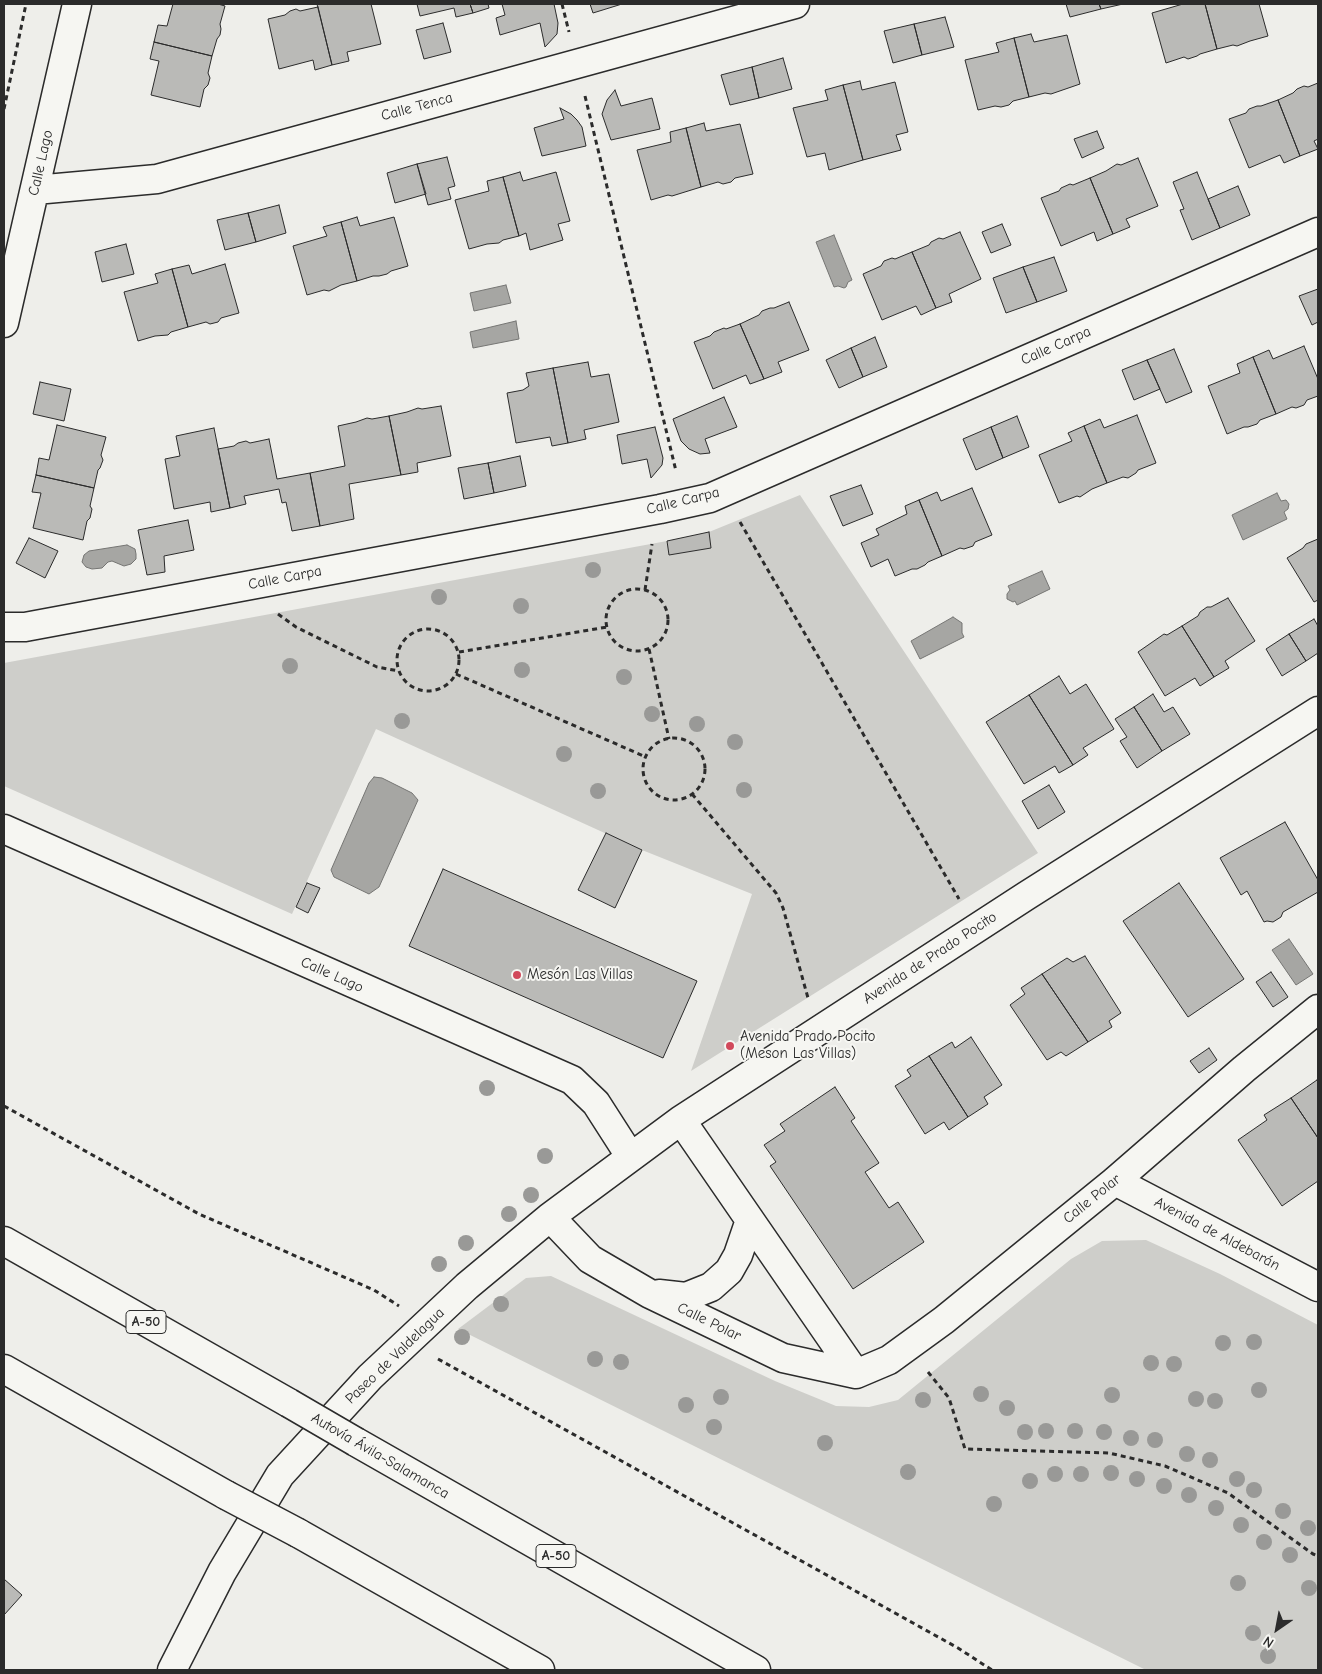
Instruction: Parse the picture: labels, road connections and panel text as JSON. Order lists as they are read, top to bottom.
{
  "streets": {
    "main road": [
      "Calle Tenca",
      "Calle Lago",
      "Calle Carpa",
      "Avenida de Prado Pocito",
      "Calle Polar",
      "Avenida de Aldebarán",
      "A-50",
      "Paseo de Valdelagua",
      "Autovía Ávila-Salamanca"
    ]
  },
  "crossings": [
    ["Calle Tenca", "Calle Lago"],
    ["Calle Lago", "Avenida de Prado Pocito"],
    ["Avenida de Prado Pocito", "Calle Polar"],
    ["Avenida de Prado Pocito", "Paseo de Valdelagua"],
    ["Calle Polar", "Avenida de Aldebarán"],
    ["Calle Polar", "Paseo de Valdelagua"]
  ],
  "places": ["Mesón Las Villas", "Avenida Prado Pocito (Meson Las Villas)"],
  "north": "bottom left"
}
